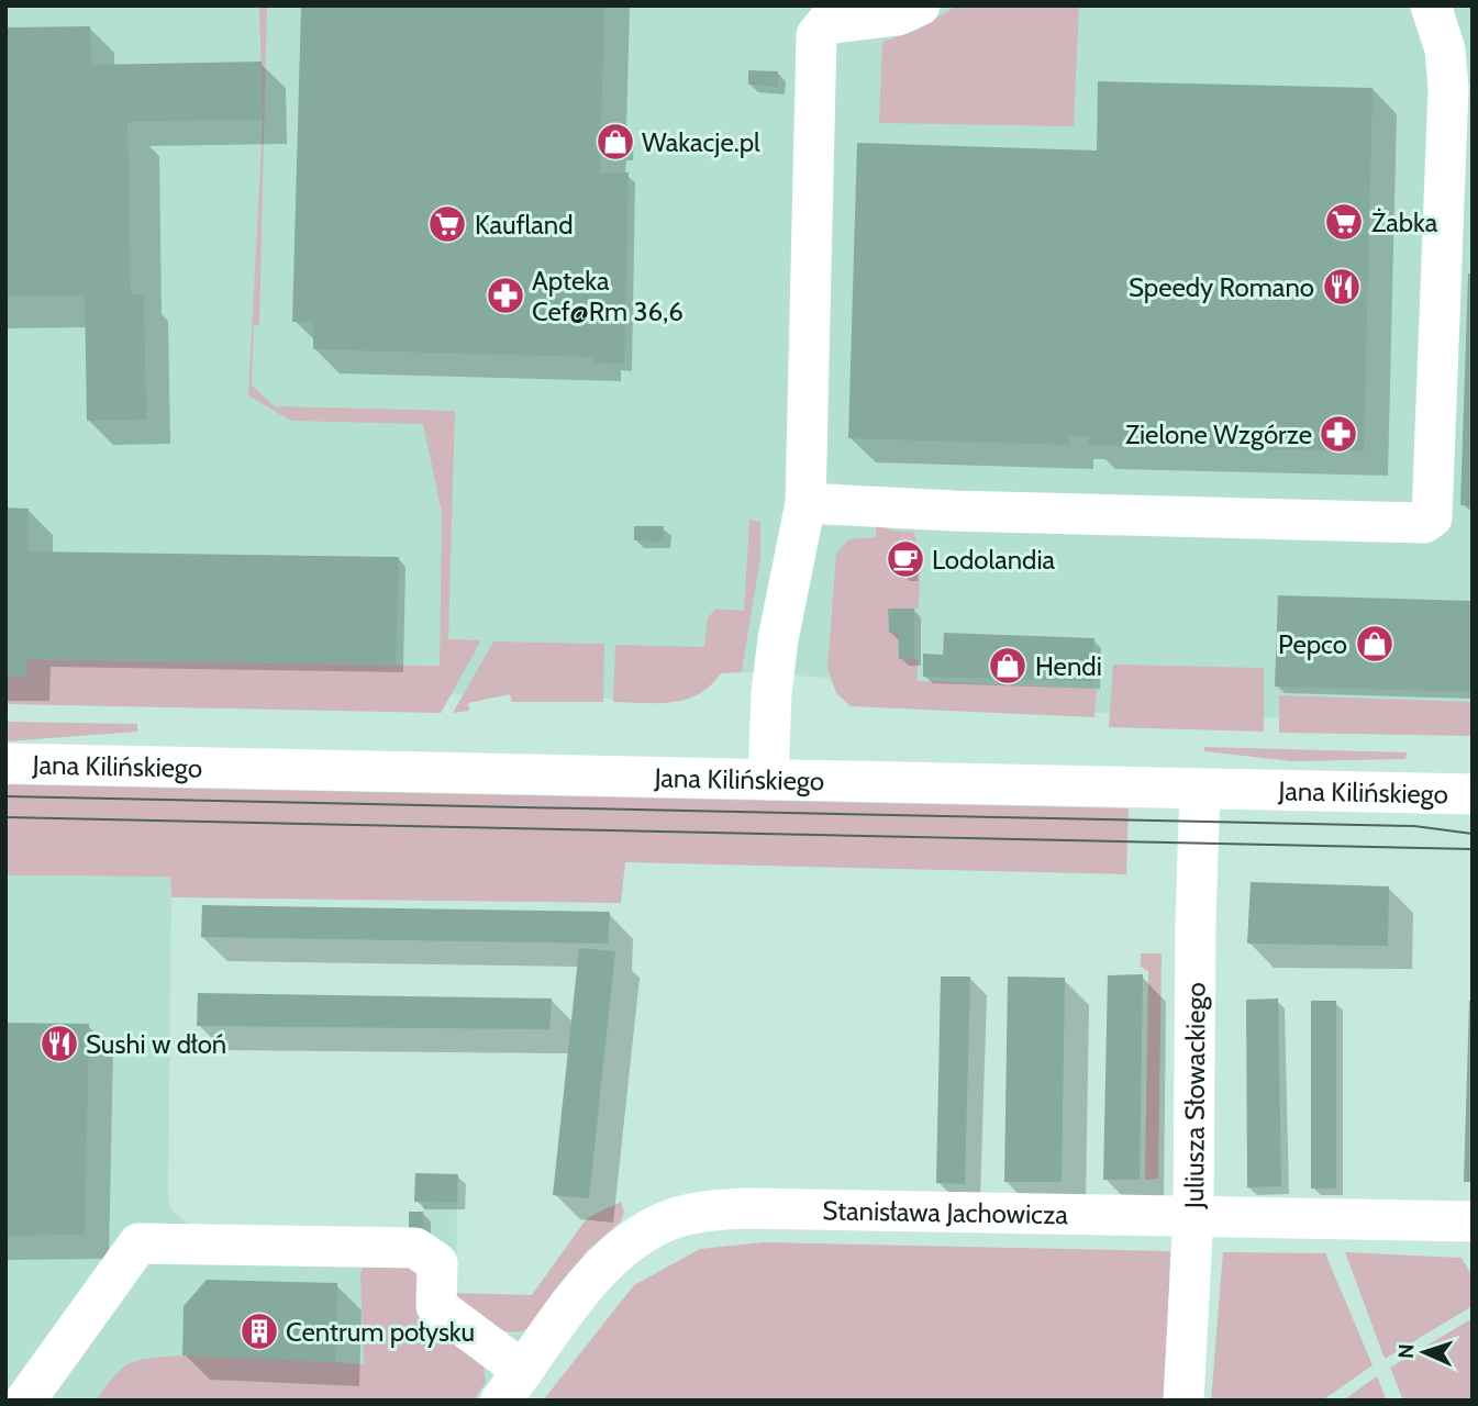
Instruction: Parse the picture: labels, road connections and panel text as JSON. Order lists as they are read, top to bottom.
{
  "streets": {
    "street": ["Jana Kilińskiego", "Juliusza Słowackiego", "Stanisława Jachowicza"]
  },
  "crossings": [
    ["Jana Kilińskiego", "Juliusza Słowackiego"],
    ["Juliusza Słowackiego", "Stanisława Jachowicza"]
  ],
  "places": {
    "shop": ["Wakacje.pl", "Pepco", "Hendi"],
    "supermarket": ["Żabka", "Kaufland"],
    "restaurant": ["Speedy Romano", "Sushi w dłoń"],
    "pharmacy": ["Apteka Cef@Rm 36,6", "Zielone Wzgórze"],
    "cafe": ["Lodolandia"],
    "building": ["Centrum połysku"]
  },
  "north": "left"
}
